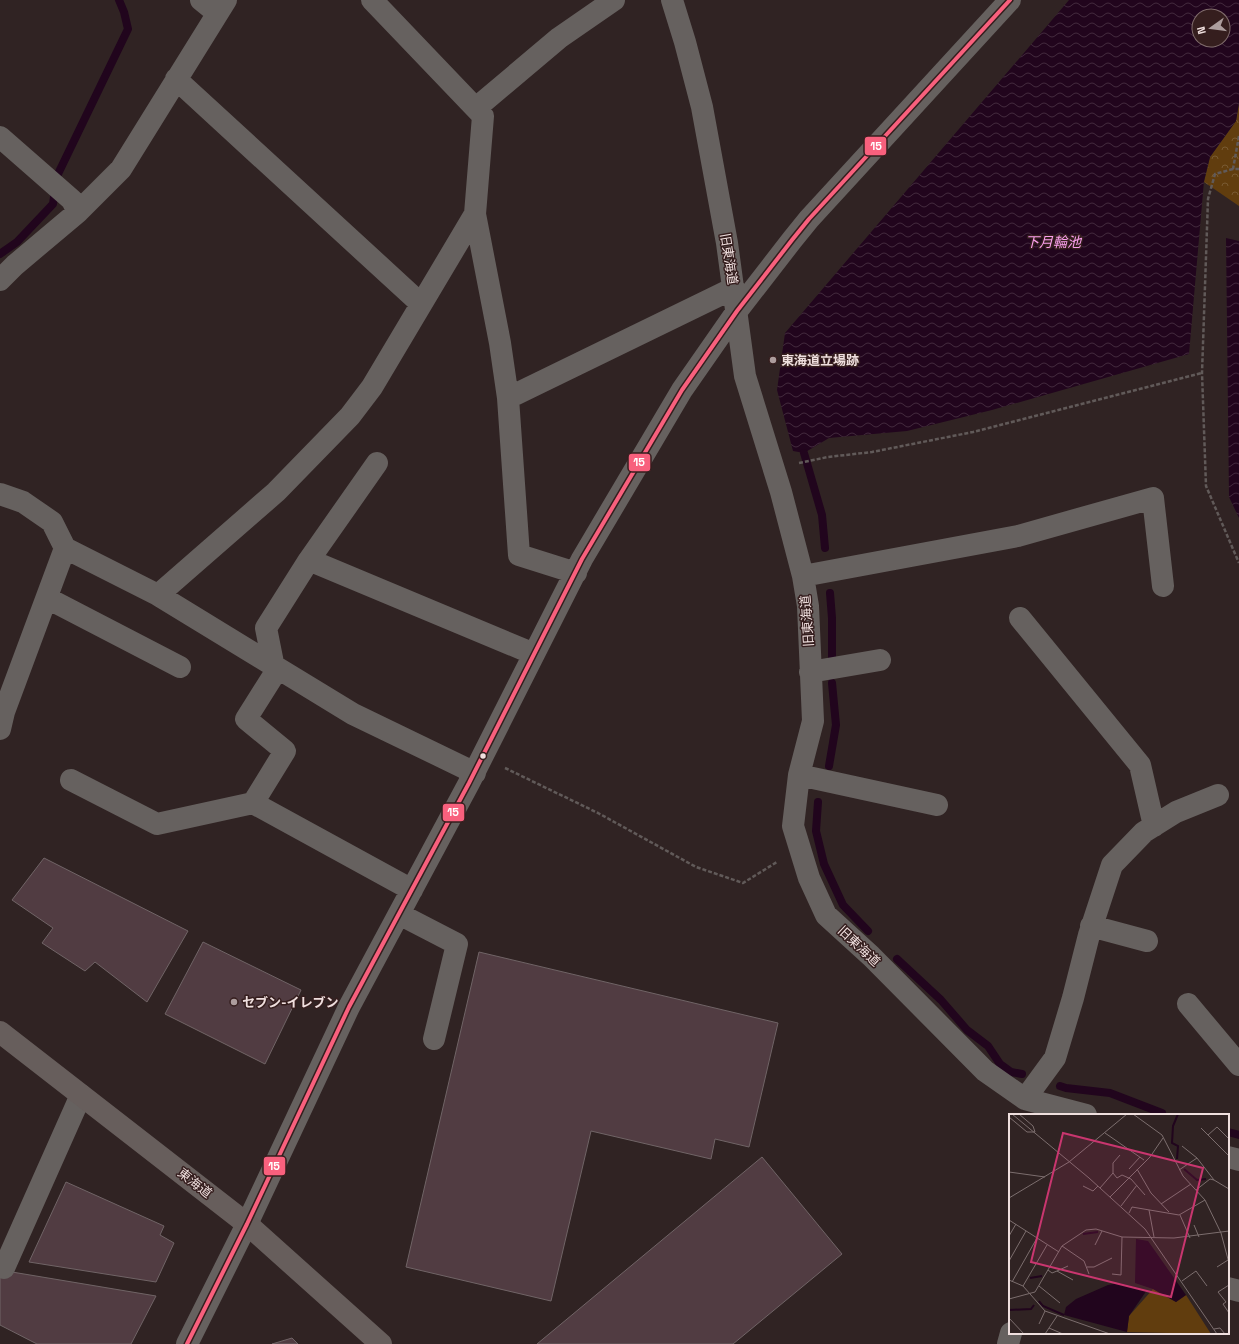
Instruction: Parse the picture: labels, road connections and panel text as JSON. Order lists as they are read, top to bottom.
{
  "streets": {
    "highway": ["東海道"],
    "street": ["旧東海道"]
  },
  "water": ["下月輪池"],
  "places": ["東海道立場跡", "セブン-イレブン"],
  "lines": ["transit line 15"],
  "north": "left"
}
